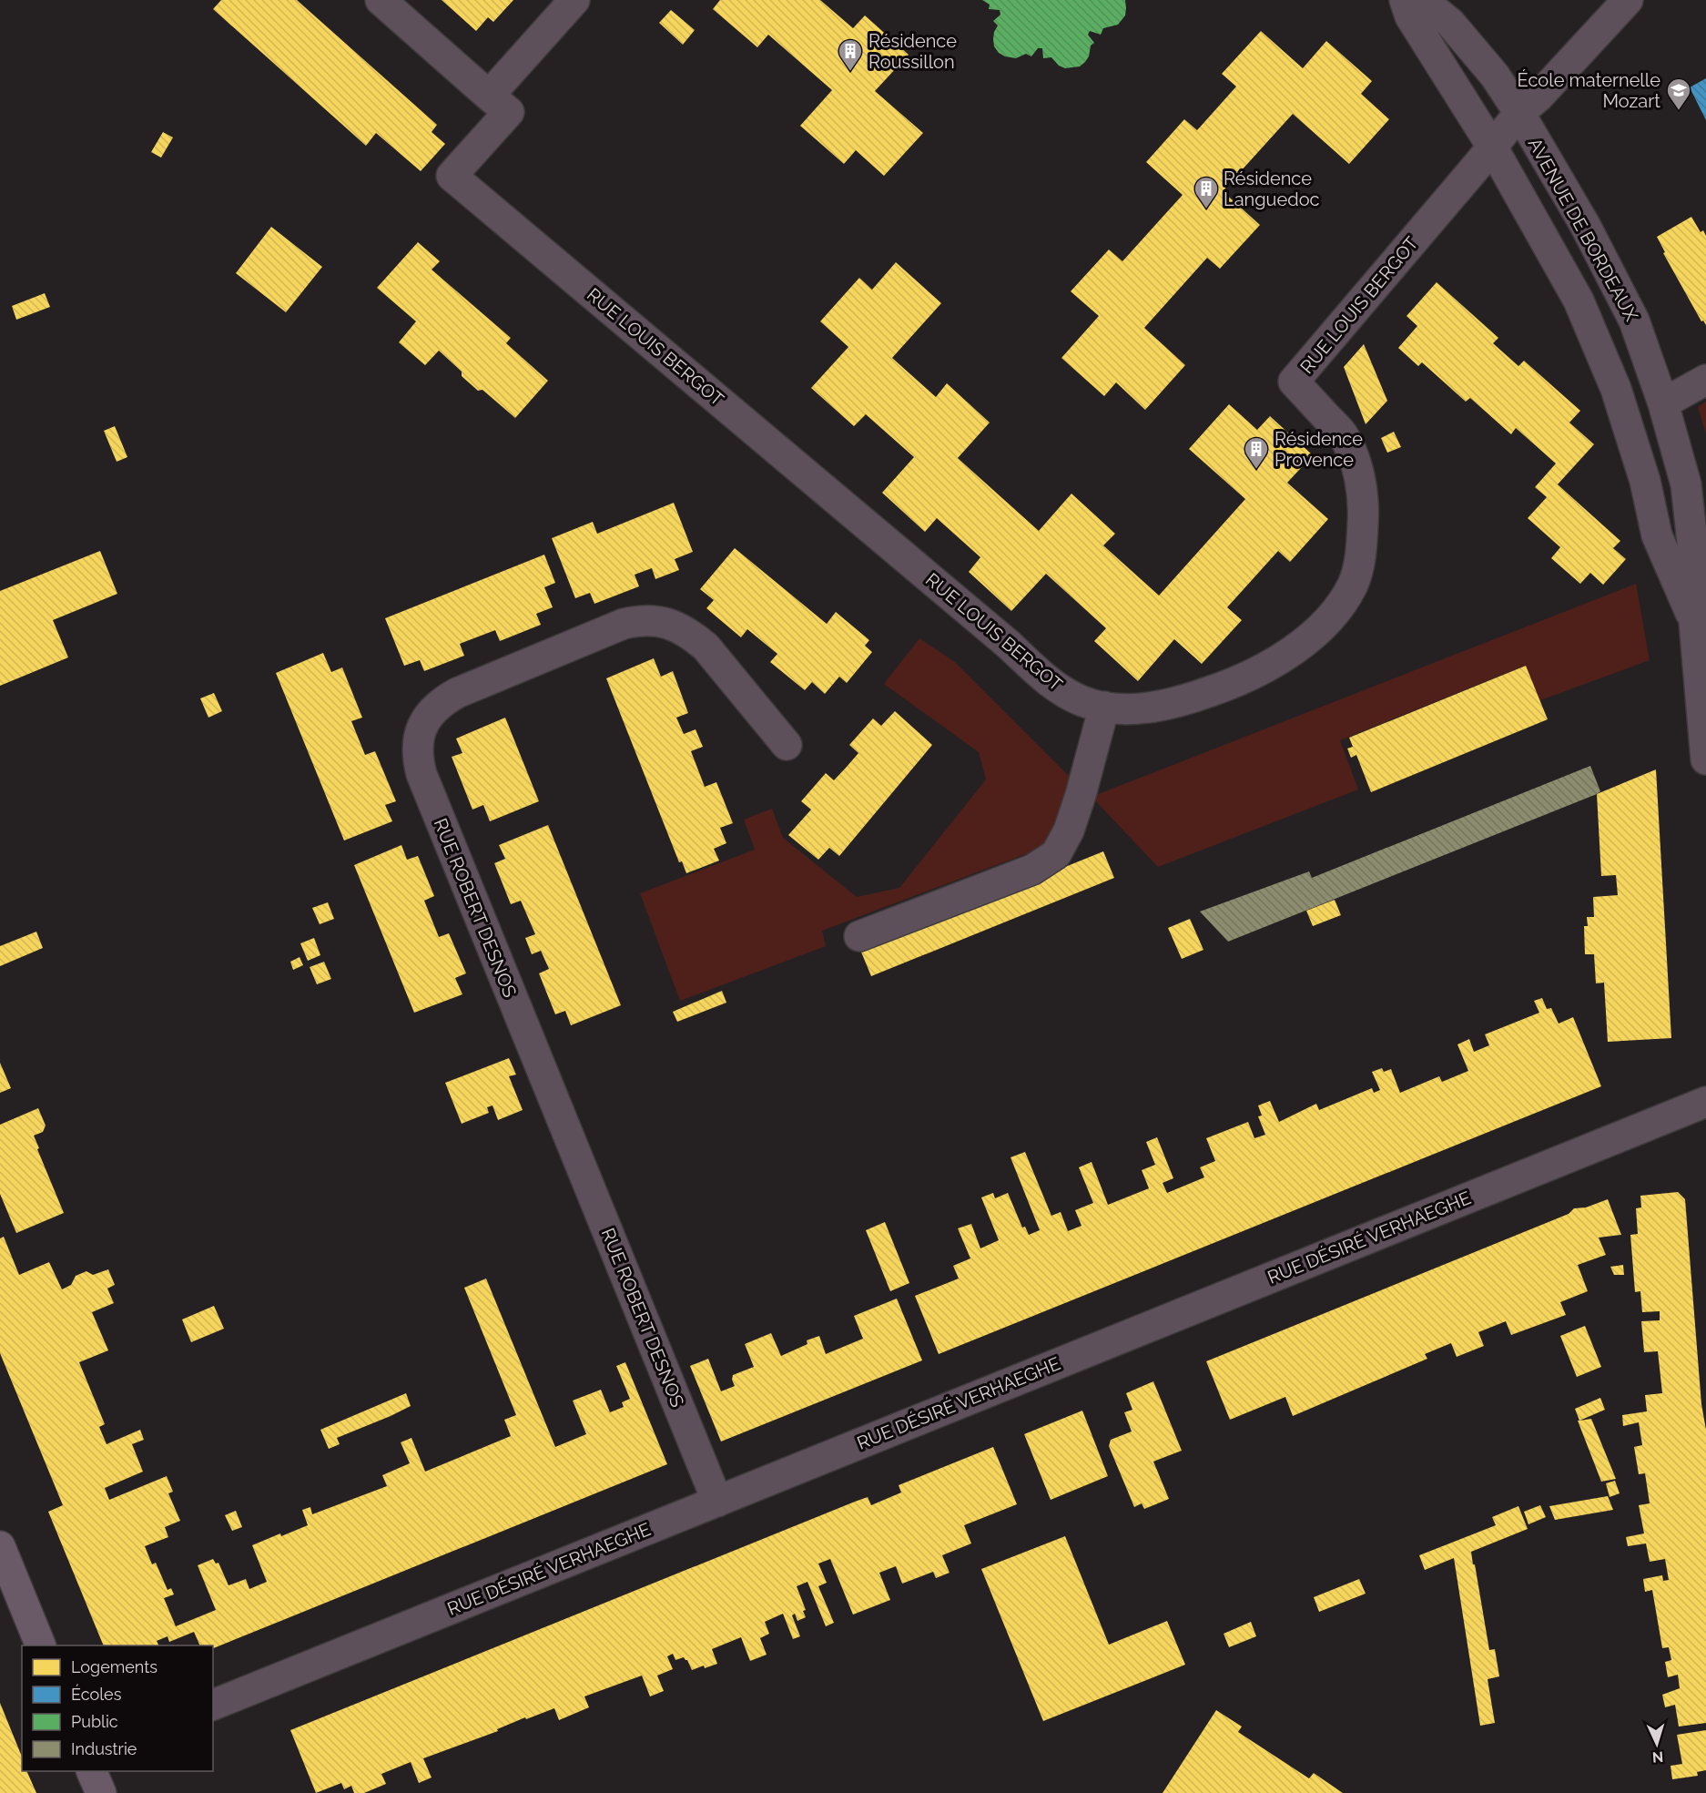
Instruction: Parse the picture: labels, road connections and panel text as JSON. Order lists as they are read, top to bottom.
{
  "streets": {
    "street": [
      "AVENUE DE BORDEAUX",
      "RUE LOUIS BERGOT",
      "RUE ROBERT DESNOS",
      "RUE DÉSIRÉ VERHAEGHE"
    ]
  },
  "crossings": [
    ["AVENUE DE BORDEAUX", "RUE LOUIS BERGOT"],
    ["RUE ROBERT DESNOS", "RUE DÉSIRÉ VERHAEGHE"]
  ],
  "places": {
    "building": ["Résidence Roussillon", "Résidence Languedoc", "Résidence Provence"],
    "school or university": ["École maternelle Mozart"]
  },
  "legend": [
    "Logements",
    "Écoles",
    "Public",
    "Industrie"
  ],
  "north": "bottom"
}
